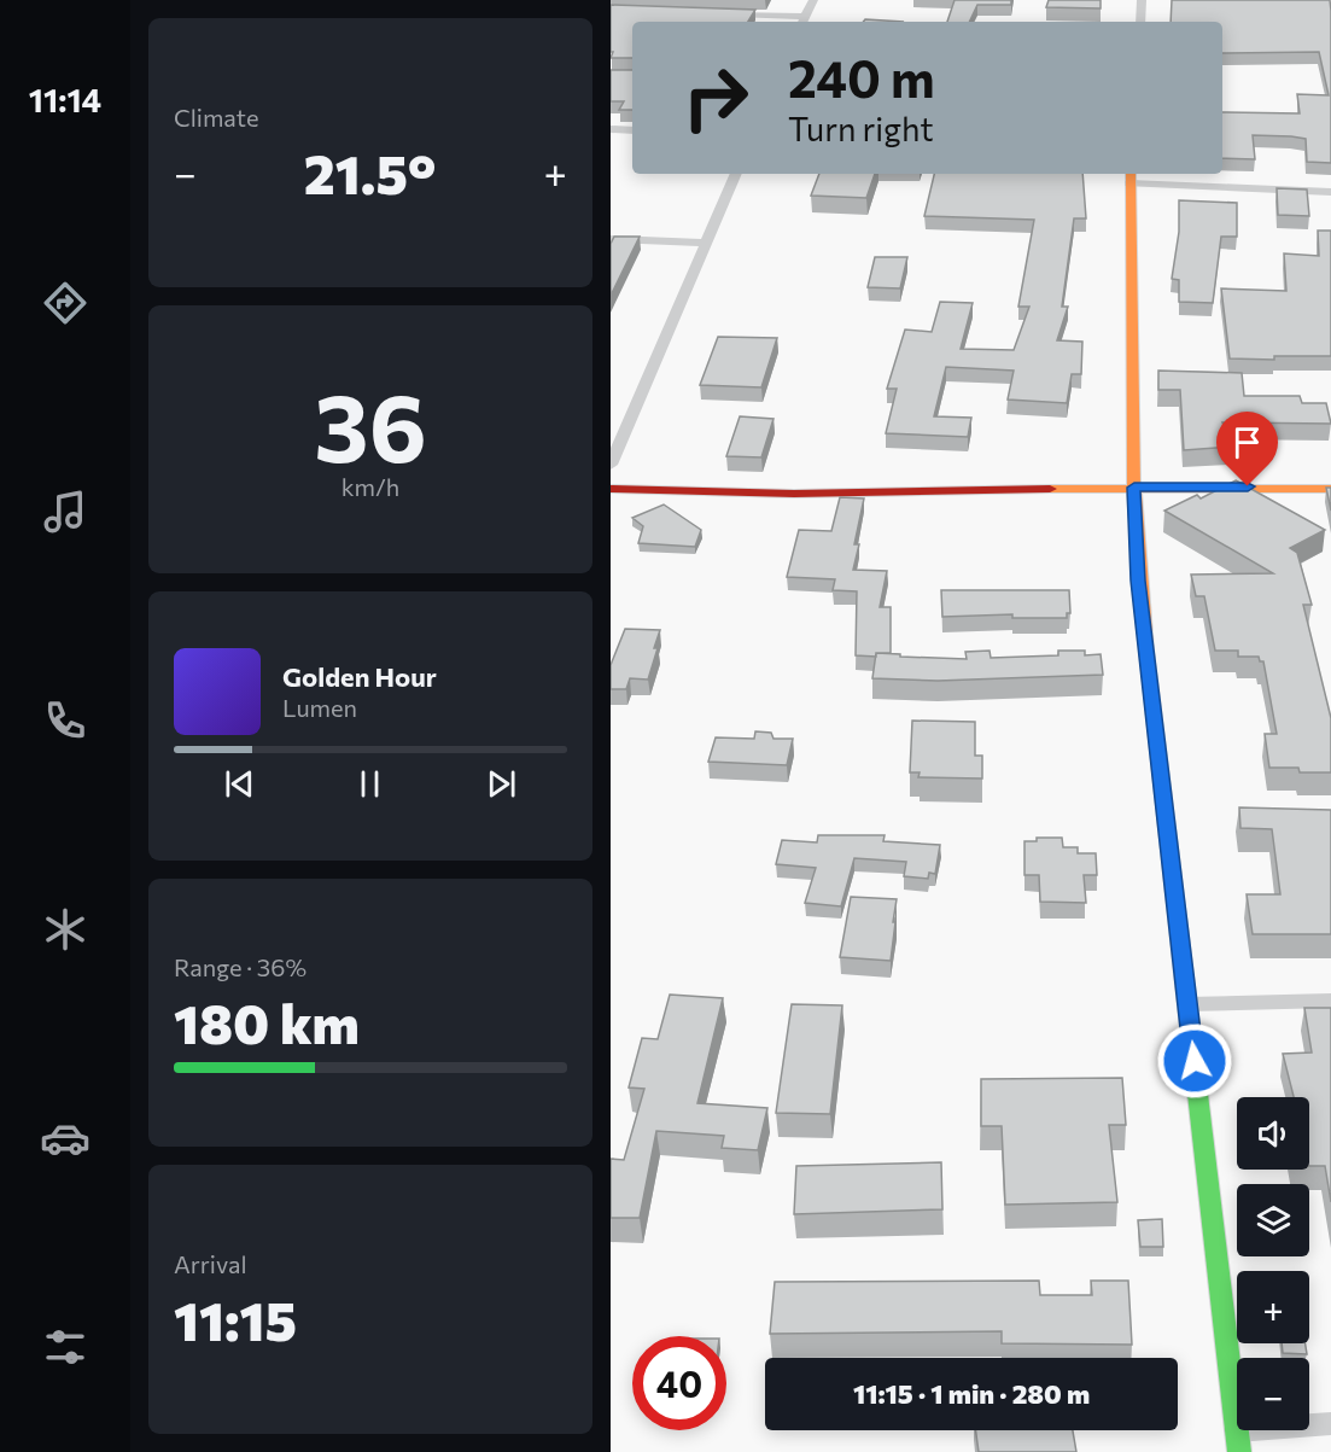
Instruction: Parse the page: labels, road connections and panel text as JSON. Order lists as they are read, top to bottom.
{
  "page": {
    "tabs": "11:14",
    "tile": [
      "Climate",
      ["36", "km/h"],
      ["Range · 36%", "180 km"],
      ["Arrival", "11:15"]
    ],
    "turn": ["240 m", "Turn right"],
    "heat": ["−", "21.5°", "+"],
    "song": ["Golden Hour", "Lumen"],
    "map_buttons": ["+", "−"],
    "limit": "40",
    "trip": "11:15 · 1 min · 280 m"
  }
}
